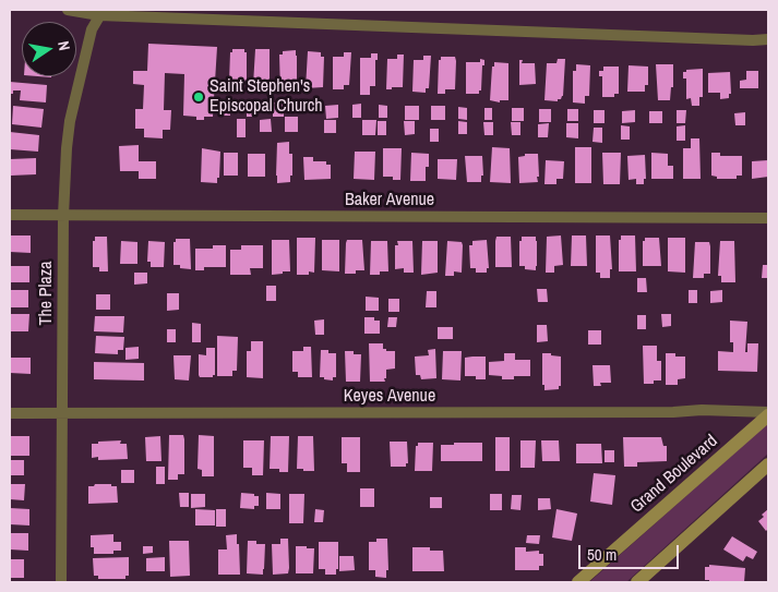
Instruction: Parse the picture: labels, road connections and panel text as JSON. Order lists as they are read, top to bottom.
{
  "streets": {
    "street": [
      "Baker Avenue",
      "The Plaza",
      "Keyes Avenue",
      "Grand Boulevard"
    ]
  },
  "crossings": [
    ["Baker Avenue", "The Plaza"],
    ["The Plaza", "Keyes Avenue"],
    ["Keyes Avenue", "Grand Boulevard"]
  ],
  "places": ["Saint Stephen's Episcopal Church"],
  "scale_bar": "50 m",
  "north": "right"
}
